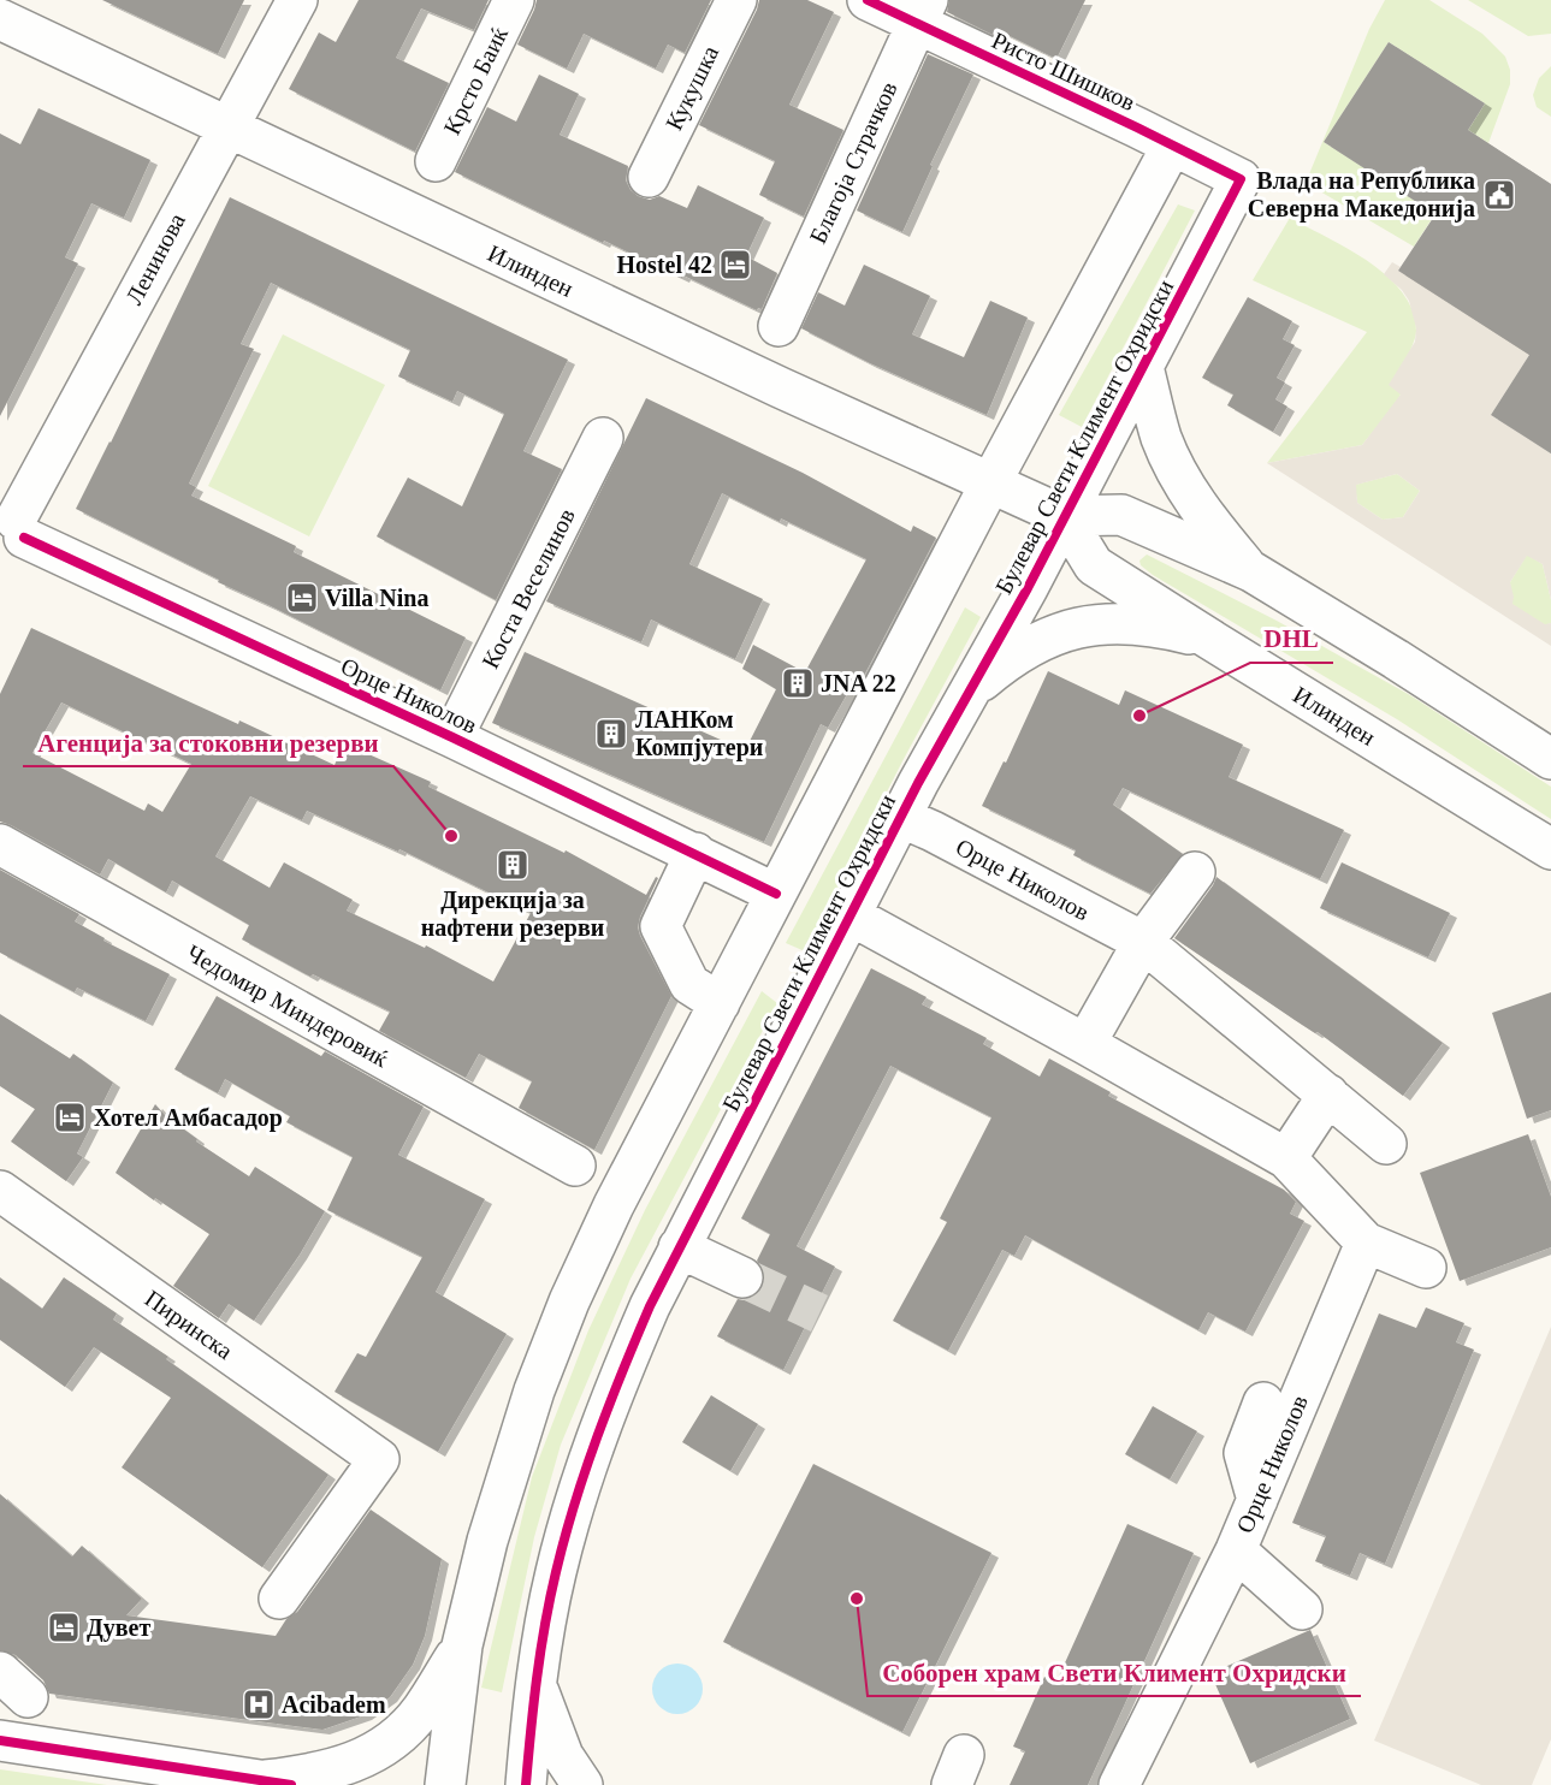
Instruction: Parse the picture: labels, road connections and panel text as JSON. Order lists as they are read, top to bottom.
{
  "streets": {
    "street": [
      "Ристо Шишков",
      "Крсто Баиќ",
      "Кукушка",
      "Благоја Страчков",
      "Ленинова",
      "Илинден",
      "Булевар Свети Климент Охридски",
      "Коста Веселинов",
      "Орце Николов",
      "Чедомир Миндеровиќ",
      "Пиринска"
    ]
  },
  "crossings": [
    ["Ристо Шишков", "Благоја Страчков"],
    ["Ристо Шишков", "Булевар Свети Климент Охридски"],
    ["Ленинова", "Илинден"],
    ["Ленинова", "Орце Николов"],
    ["Илинден", "Булевар Свети Климент Охридски"],
    ["Булевар Свети Климент Охридски", "Орце Николов"],
    ["Коста Веселинов", "Орце Николов"]
  ],
  "places": {
    "public building": ["Влада на Република Северна Македонија"],
    "hotel": [
      "Hostel 42",
      "Villa Nina",
      "Хотел Амбасадор",
      "Дувет"
    ],
    "building": ["JNA 22", "ЛАНКом Компјутери", "Дирекција за нафтени резерви"],
    "other": ["DHL", "Агенција за стоковни резерви", "Соборен храм Свети Климент Охридски"],
    "hospital": ["Acibadem"]
  }
}
